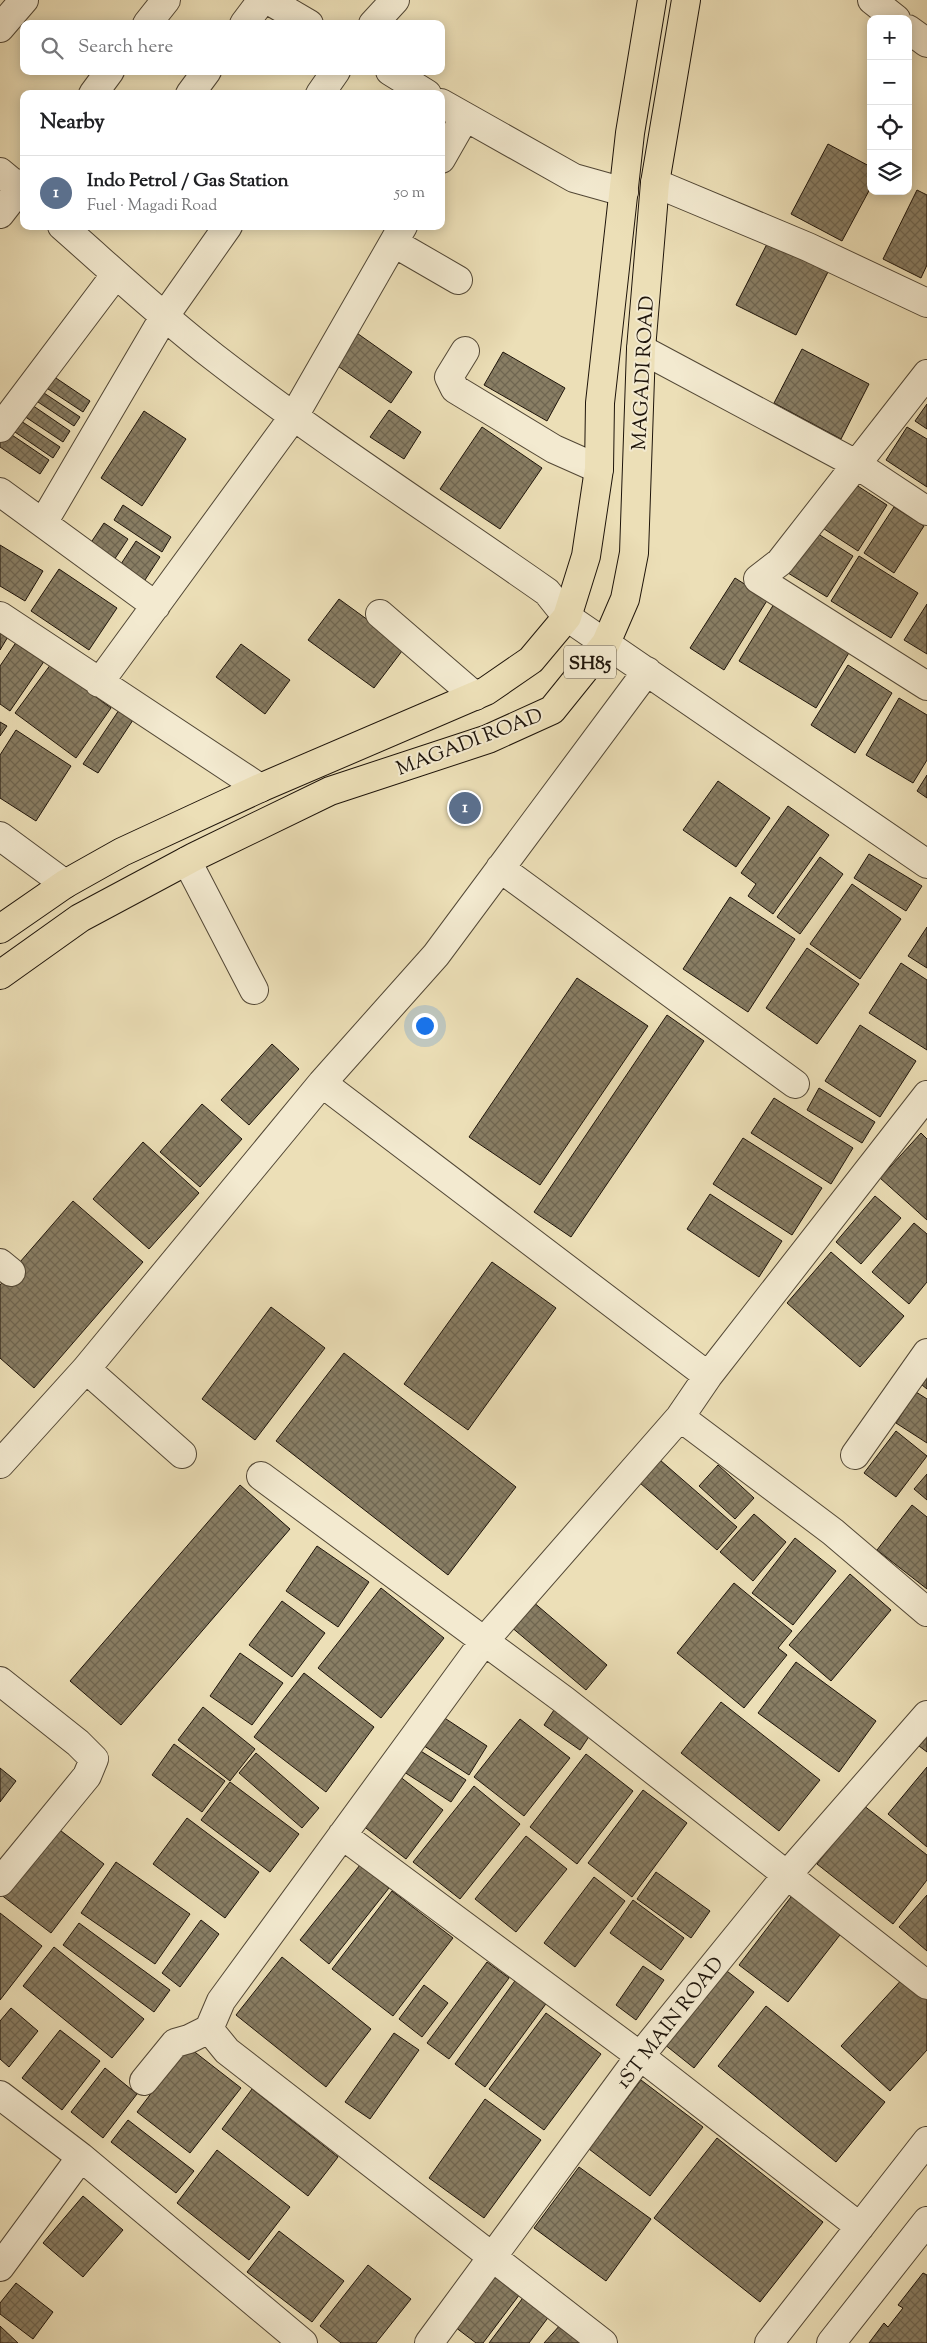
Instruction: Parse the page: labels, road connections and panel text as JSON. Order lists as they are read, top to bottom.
{
  "streets": {
    "main road": ["MAGADI ROAD", "SH85"],
    "street": ["1ST MAIN ROAD"]
  },
  "page": {
    "map_buttons": ["+", "−"],
    "search": "Search here",
    "heading": "Nearby",
    "list": [
      {
        "mark": "1",
        "name": "Indo Petrol / Gas Station",
        "note": "Fuel · Magadi Road",
        "value": "50 m"
      }
    ],
    "pins": "1"
  }
}
